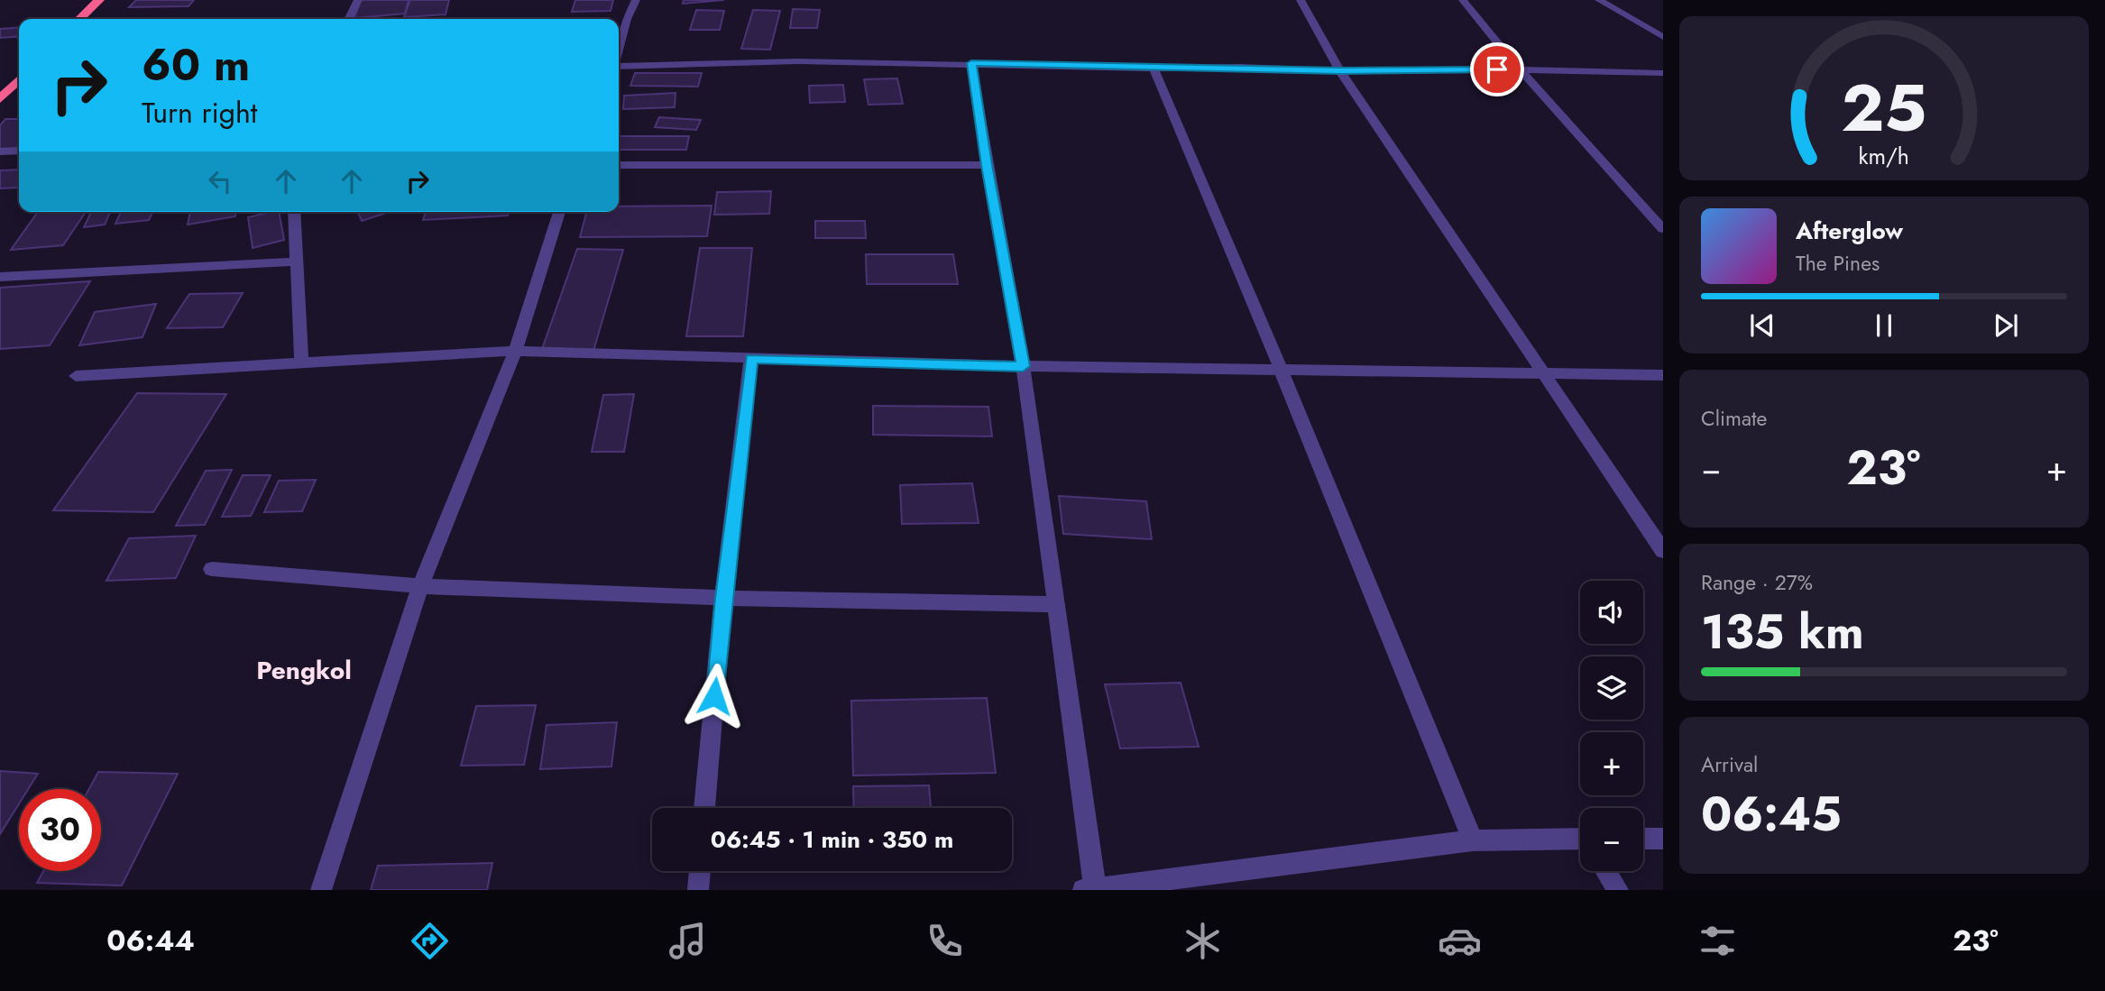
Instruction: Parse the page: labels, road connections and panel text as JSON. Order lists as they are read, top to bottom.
{
  "districts": ["Pengkol"],
  "page": {
    "turn": ["60 m", "Turn right"],
    "song": ["Afterglow", "The Pines"],
    "tile": [
      "Climate",
      ["Range · 27%", "135 km"],
      ["Arrival", "06:45"]
    ],
    "heat": ["−", "23°", "+"],
    "map_buttons": ["+", "−"],
    "limit": "30",
    "trip": "06:45 · 1 min · 350 m",
    "tabs": ["06:44", "23°"],
    "gauge": ["25", "km/h"]
  }
}
